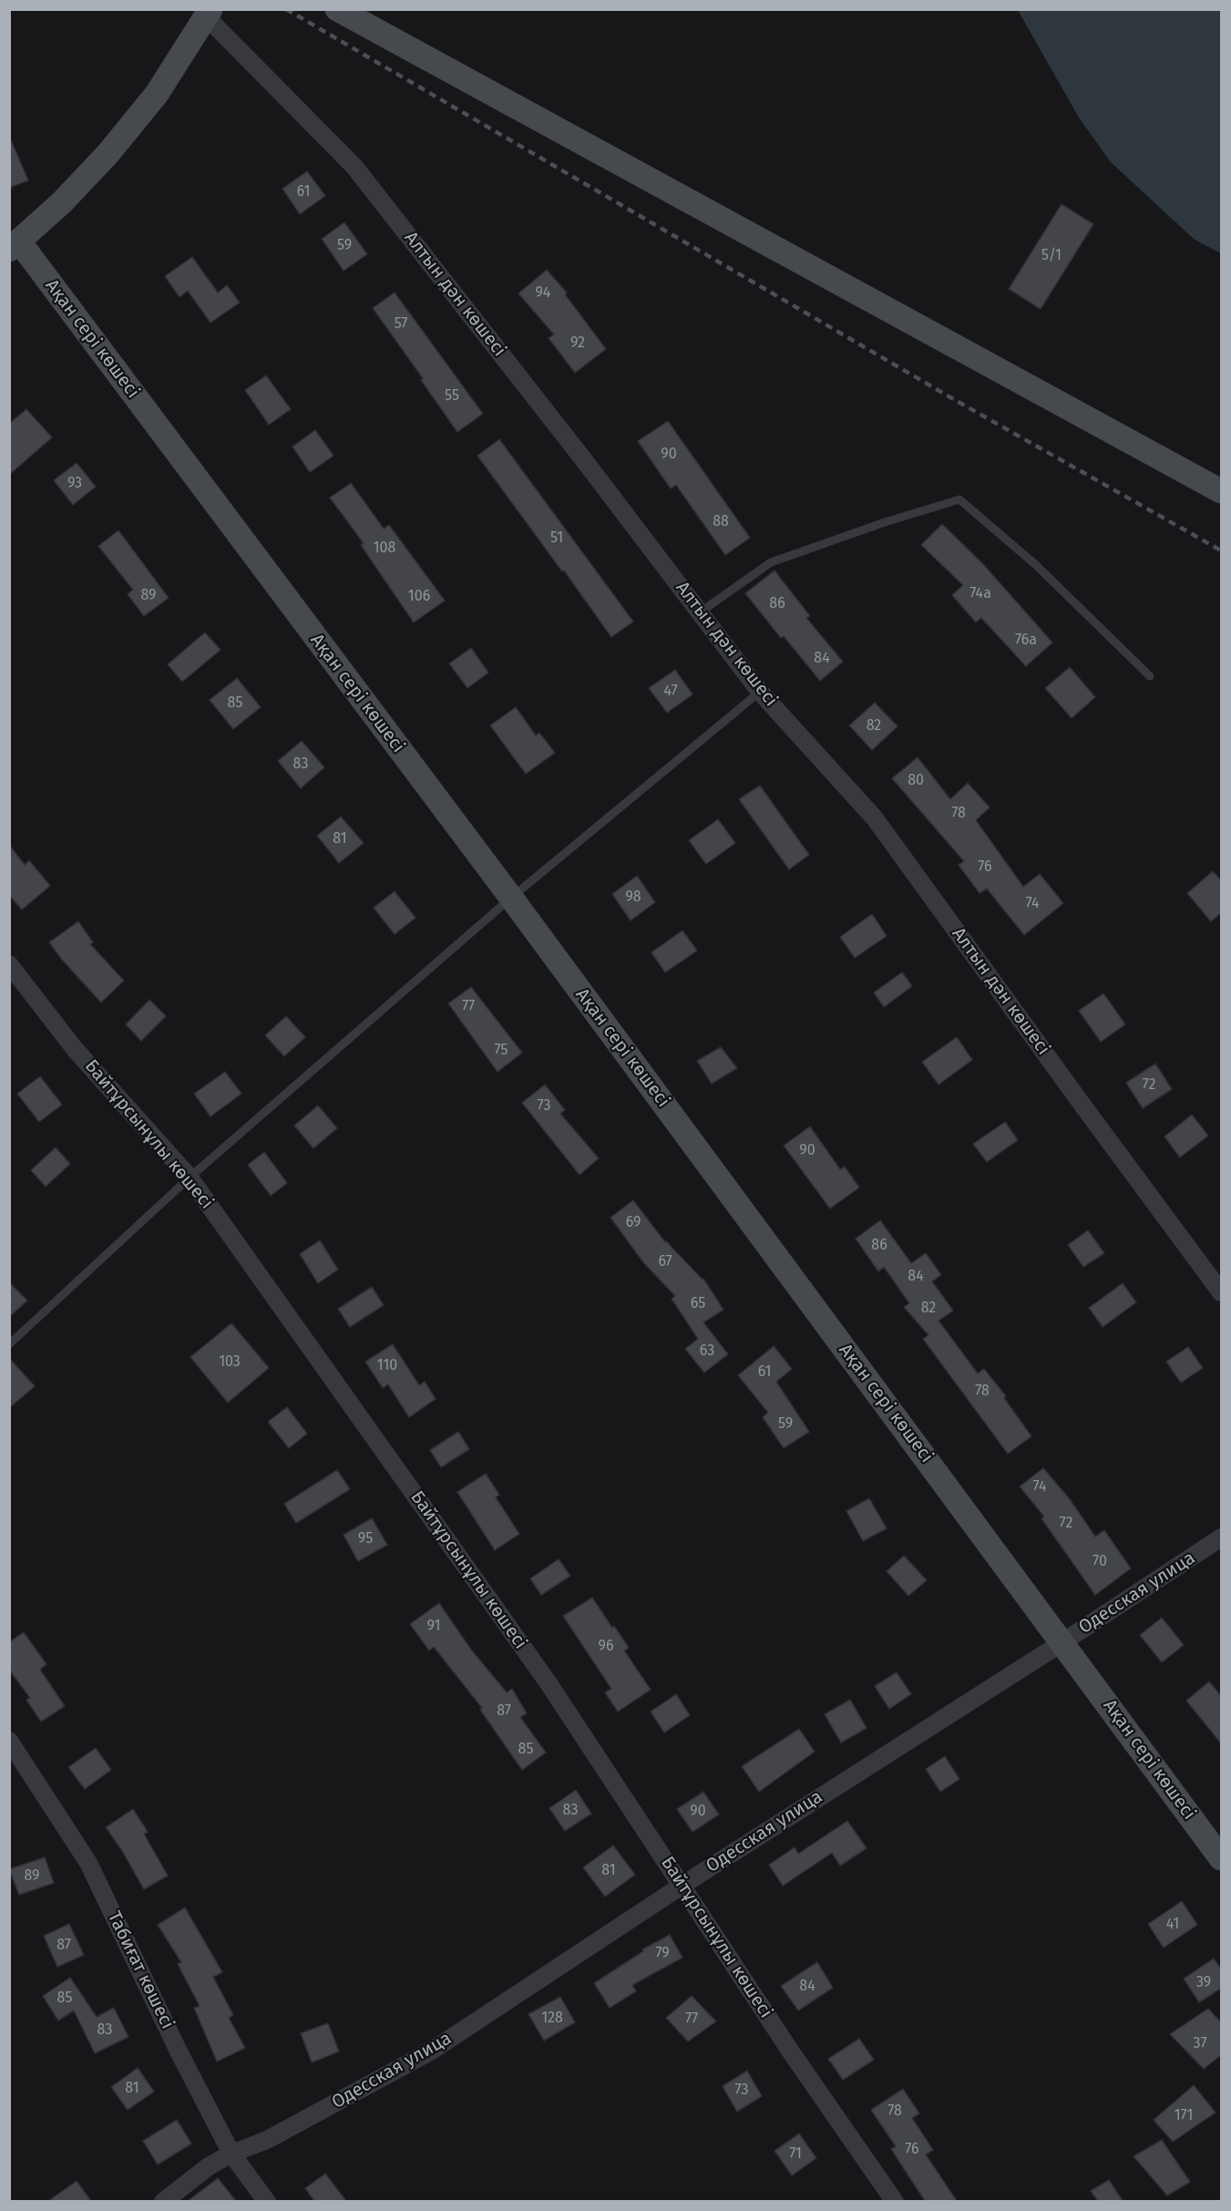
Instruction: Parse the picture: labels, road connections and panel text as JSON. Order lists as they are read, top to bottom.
{
  "streets": {
    "street": [
      "Алтын дән көшесі",
      "Ақан сері көшесі",
      "Байтұрсынұлы көшесі",
      "Одесская улица",
      "Табиғат көшесі"
    ]
  },
  "crossings": [
    ["Ақан сері көшесі", "Одесская улица"],
    ["Байтұрсынұлы көшесі", "Одесская улица"],
    ["Одесская улица", "Табиғат көшесі"]
  ],
  "house_numbers": [
    "61",
    "59",
    "5/1",
    "94",
    "57",
    "92",
    "55",
    "90",
    "93",
    "88",
    "51",
    "108",
    "74а",
    "89",
    "106",
    "86",
    "76а",
    "84",
    "47",
    "85",
    "82",
    "83",
    "80",
    "78",
    "81",
    "76",
    "98",
    "74",
    "77",
    "75",
    "72",
    "73",
    "90",
    "69",
    "86",
    "67",
    "84",
    "65",
    "82",
    "63",
    "103",
    "110",
    "61",
    "78",
    "59",
    "74",
    "72",
    "95",
    "70",
    "91",
    "96",
    "87",
    "85",
    "83",
    "90",
    "81",
    "89",
    "41",
    "87",
    "79",
    "39",
    "84",
    "85",
    "128",
    "77",
    "83",
    "37",
    "81",
    "73",
    "78",
    "171",
    "76",
    "71"
  ]
}
